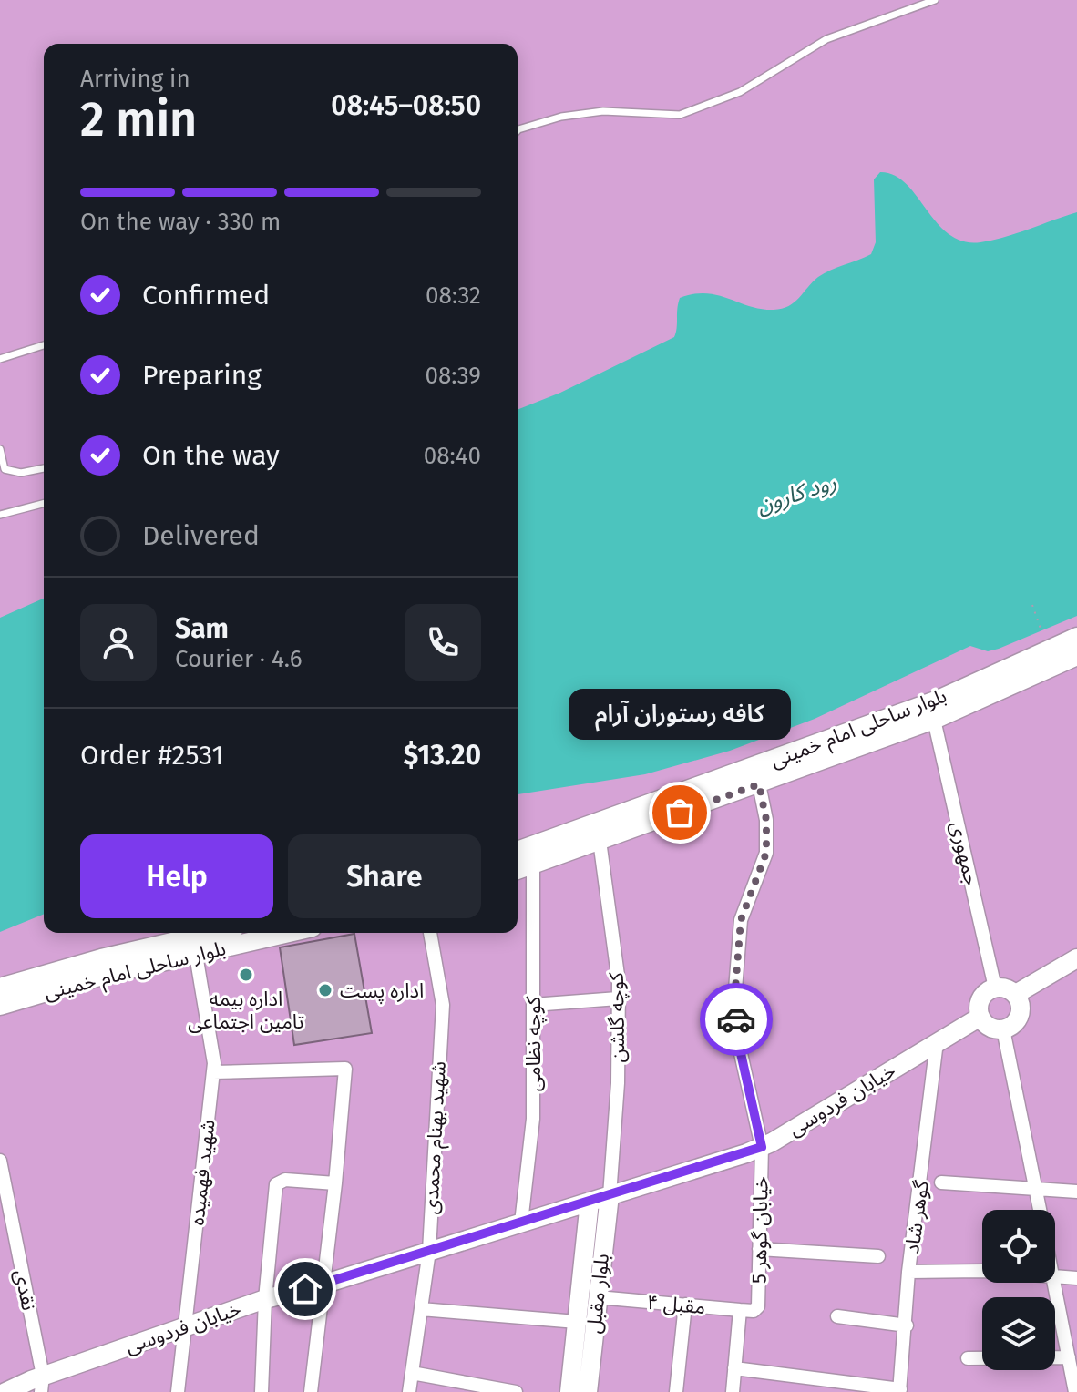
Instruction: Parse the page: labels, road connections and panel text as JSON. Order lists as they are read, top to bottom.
{
  "streets": {
    "main road": ["بلوار ساحلی امام خمینی", "خیابان فردوسی", "بلوار مقبل"],
    "street": [
      "جمهوری",
      "کوچه گلشن",
      "کوچه نظامی",
      "شهید بهنام محمدی",
      "شهید فهمیده",
      "گوهر شاد",
      "خیابان گوهر 5",
      "نقدی",
      "مقبل ۴"
    ]
  },
  "crossings": [
    ["بلوار ساحلی امام خمینی", "جمهوری"],
    ["بلوار ساحلی امام خمینی", "کوچه گلشن"],
    ["بلوار ساحلی امام خمینی", "کوچه نظامی"],
    ["بلوار ساحلی امام خمینی", "شهید فهمیده"],
    ["بلوار ساحلی امام خمینی", "خیابان گوهر 5"],
    ["جمهوری", "خیابان فردوسی"],
    ["کوچه گلشن", "خیابان فردوسی"],
    ["کوچه گلشن", "بلوار مقبل"],
    ["کوچه نظامی", "خیابان فردوسی"],
    ["خیابان فردوسی", "شهید بهنام محمدی"],
    ["خیابان فردوسی", "شهید فهمیده"],
    ["خیابان فردوسی", "گوهر شاد"],
    ["خیابان فردوسی", "خیابان گوهر 5"],
    ["خیابان فردوسی", "نقدی"],
    ["خیابان فردوسی", "بلوار مقبل"],
    ["خیابان گوهر 5", "مقبل ۴"],
    ["بلوار مقبل", "مقبل ۴"]
  ],
  "water": ["رود کارون"],
  "places": ["کافه رستوران آرام", "اداره بیمه تامین اجتماعی", "اداره پست"],
  "page": {
    "heading": ["2 min", "Arriving in", "08:45–08:50"],
    "panel": [
      "Sam",
      "Courier · 4.6",
      "Order #2531",
      "$13.20"
    ],
    "bar": "On the way · 330 m",
    "list": [
      ["Confirmed", "08:32"],
      ["Preparing", "08:39"],
      ["On the way", "08:40"],
      "Delivered"
    ],
    "bubble": "کافه رستوران آرام",
    "buttons": ["Help", "Share"]
  }
}
